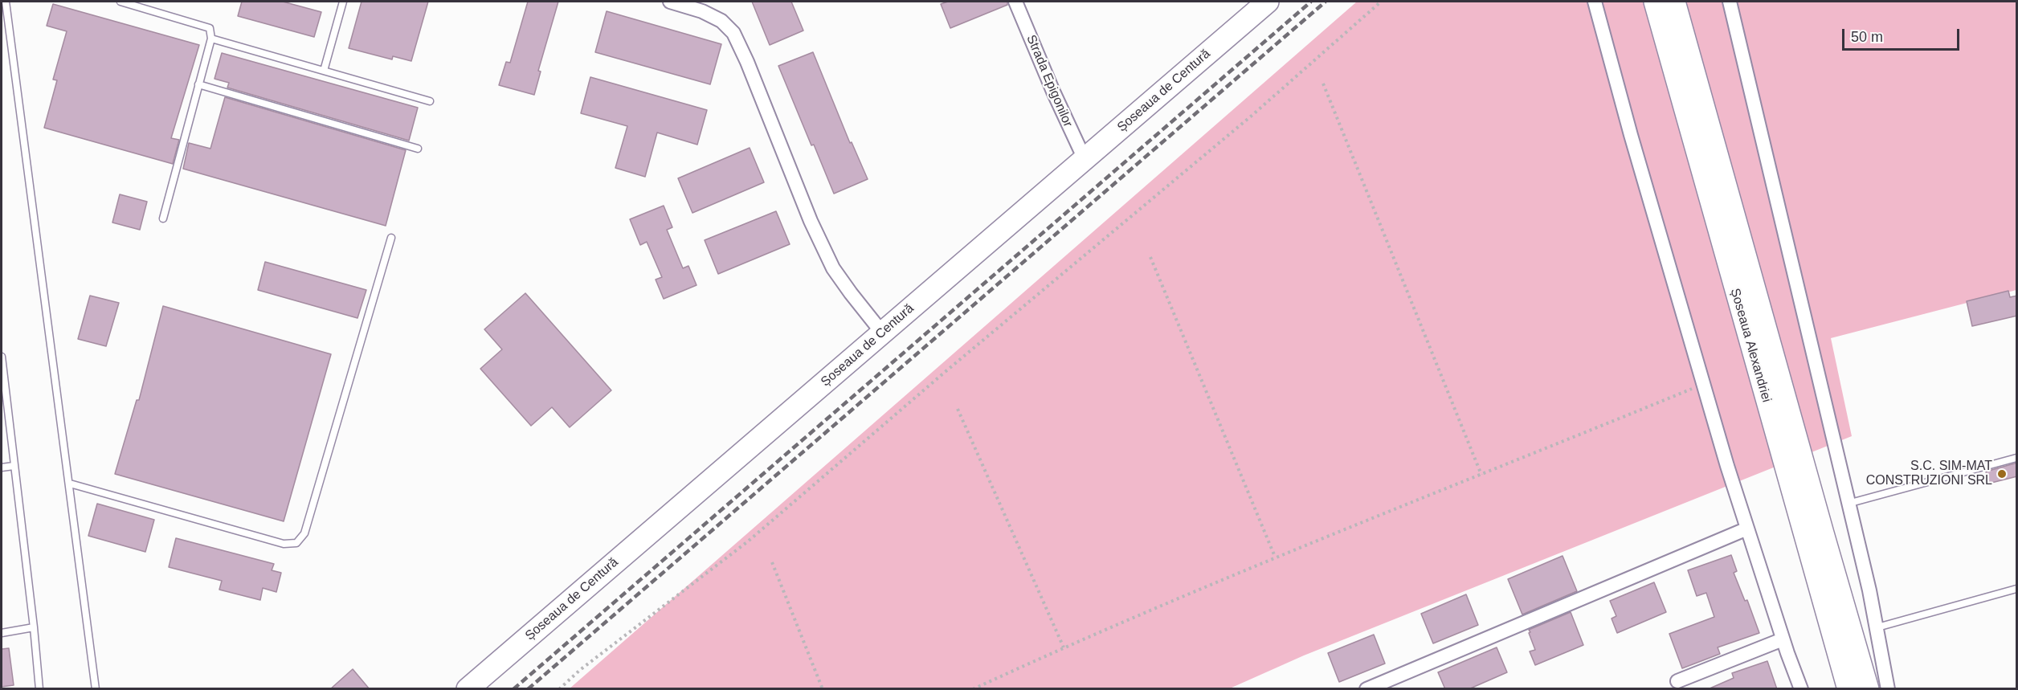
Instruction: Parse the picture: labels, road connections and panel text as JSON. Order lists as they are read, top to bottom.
{
  "streets": {
    "main road": ["Șoseaua de Centură", "Șoseaua Alexandriei"],
    "street": ["Strada Epigonilor"]
  },
  "crossings": [
    ["Strada Epigonilor", "Șoseaua de Centură"]
  ],
  "places": ["S.C. SIM-MAT CONSTRUZIONI SRL"],
  "scale_bar": "50 m"
}
